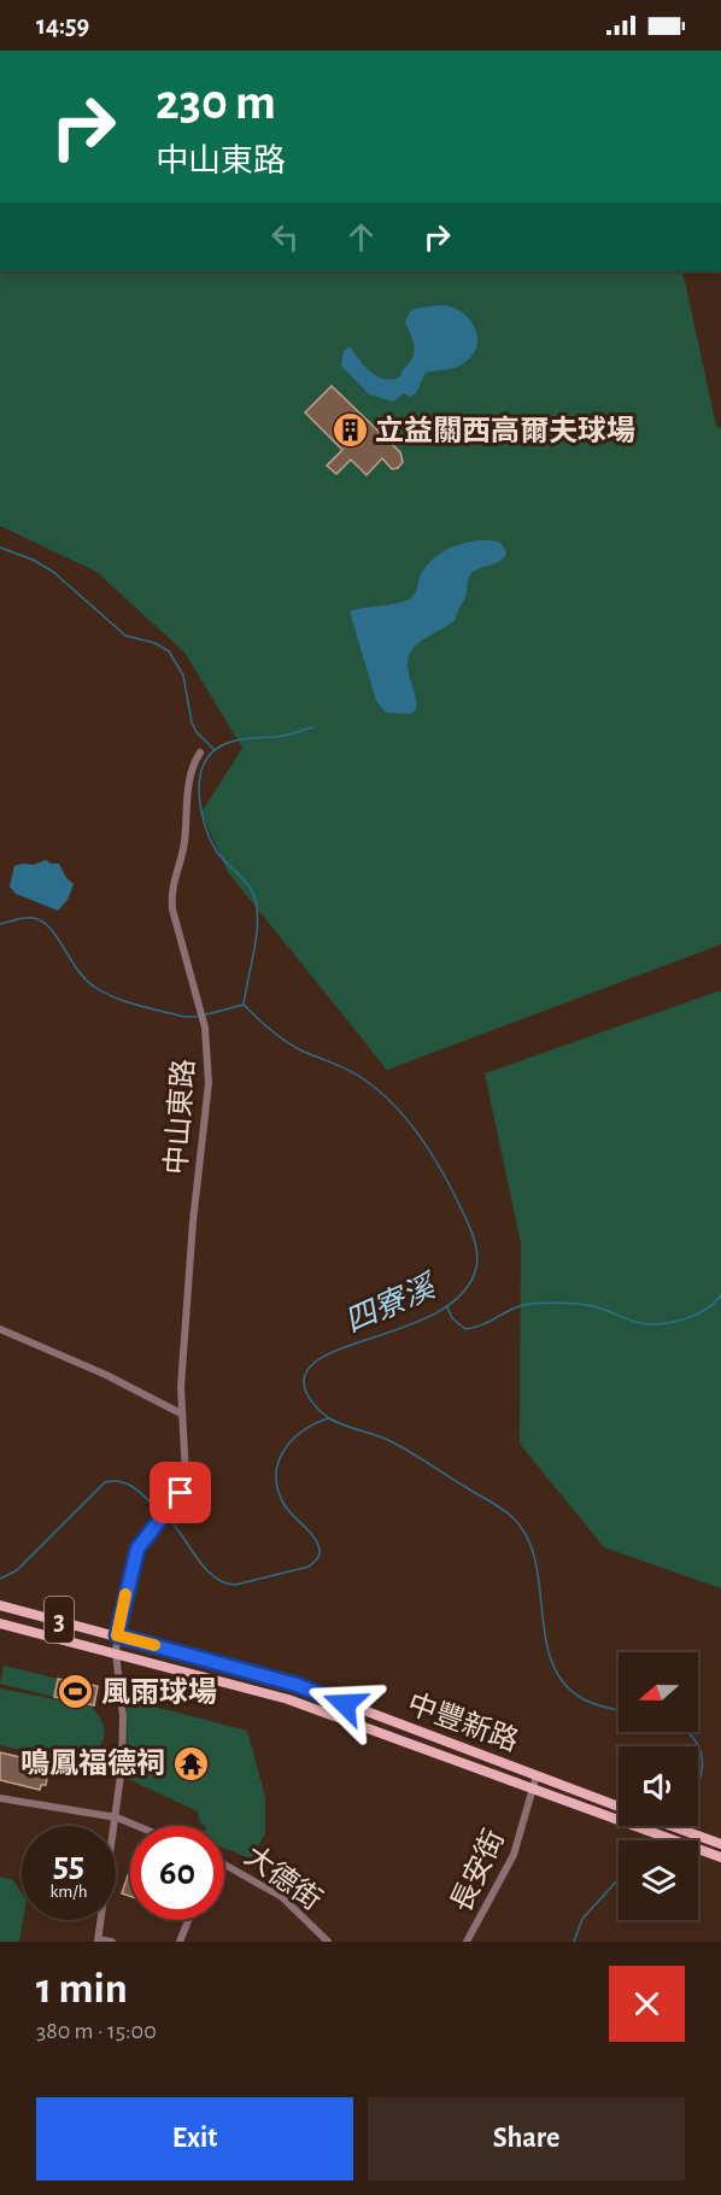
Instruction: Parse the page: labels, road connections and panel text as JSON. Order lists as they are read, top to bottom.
{
  "streets": {
    "main road": ["3", "中豐新路"],
    "street": ["中山東路", "長安街", "大德街"]
  },
  "crossings": [
    ["中山東路", "中豐新路"],
    ["中豐新路", "長安街"]
  ],
  "water": ["四寮溪"],
  "places": {
    "building": ["立益關西高爾夫球場"],
    "sports": ["風雨球場"],
    "temple": ["鳴鳳福德祠"]
  },
  "north": "left",
  "page": {
    "status": "14:59",
    "turn": ["230 m", "中山東路"],
    "speed": "55 km/h",
    "limit": "60",
    "heading": ["1 min", "380 m · 15:00"],
    "buttons": ["Exit", "Share"]
  }
}
